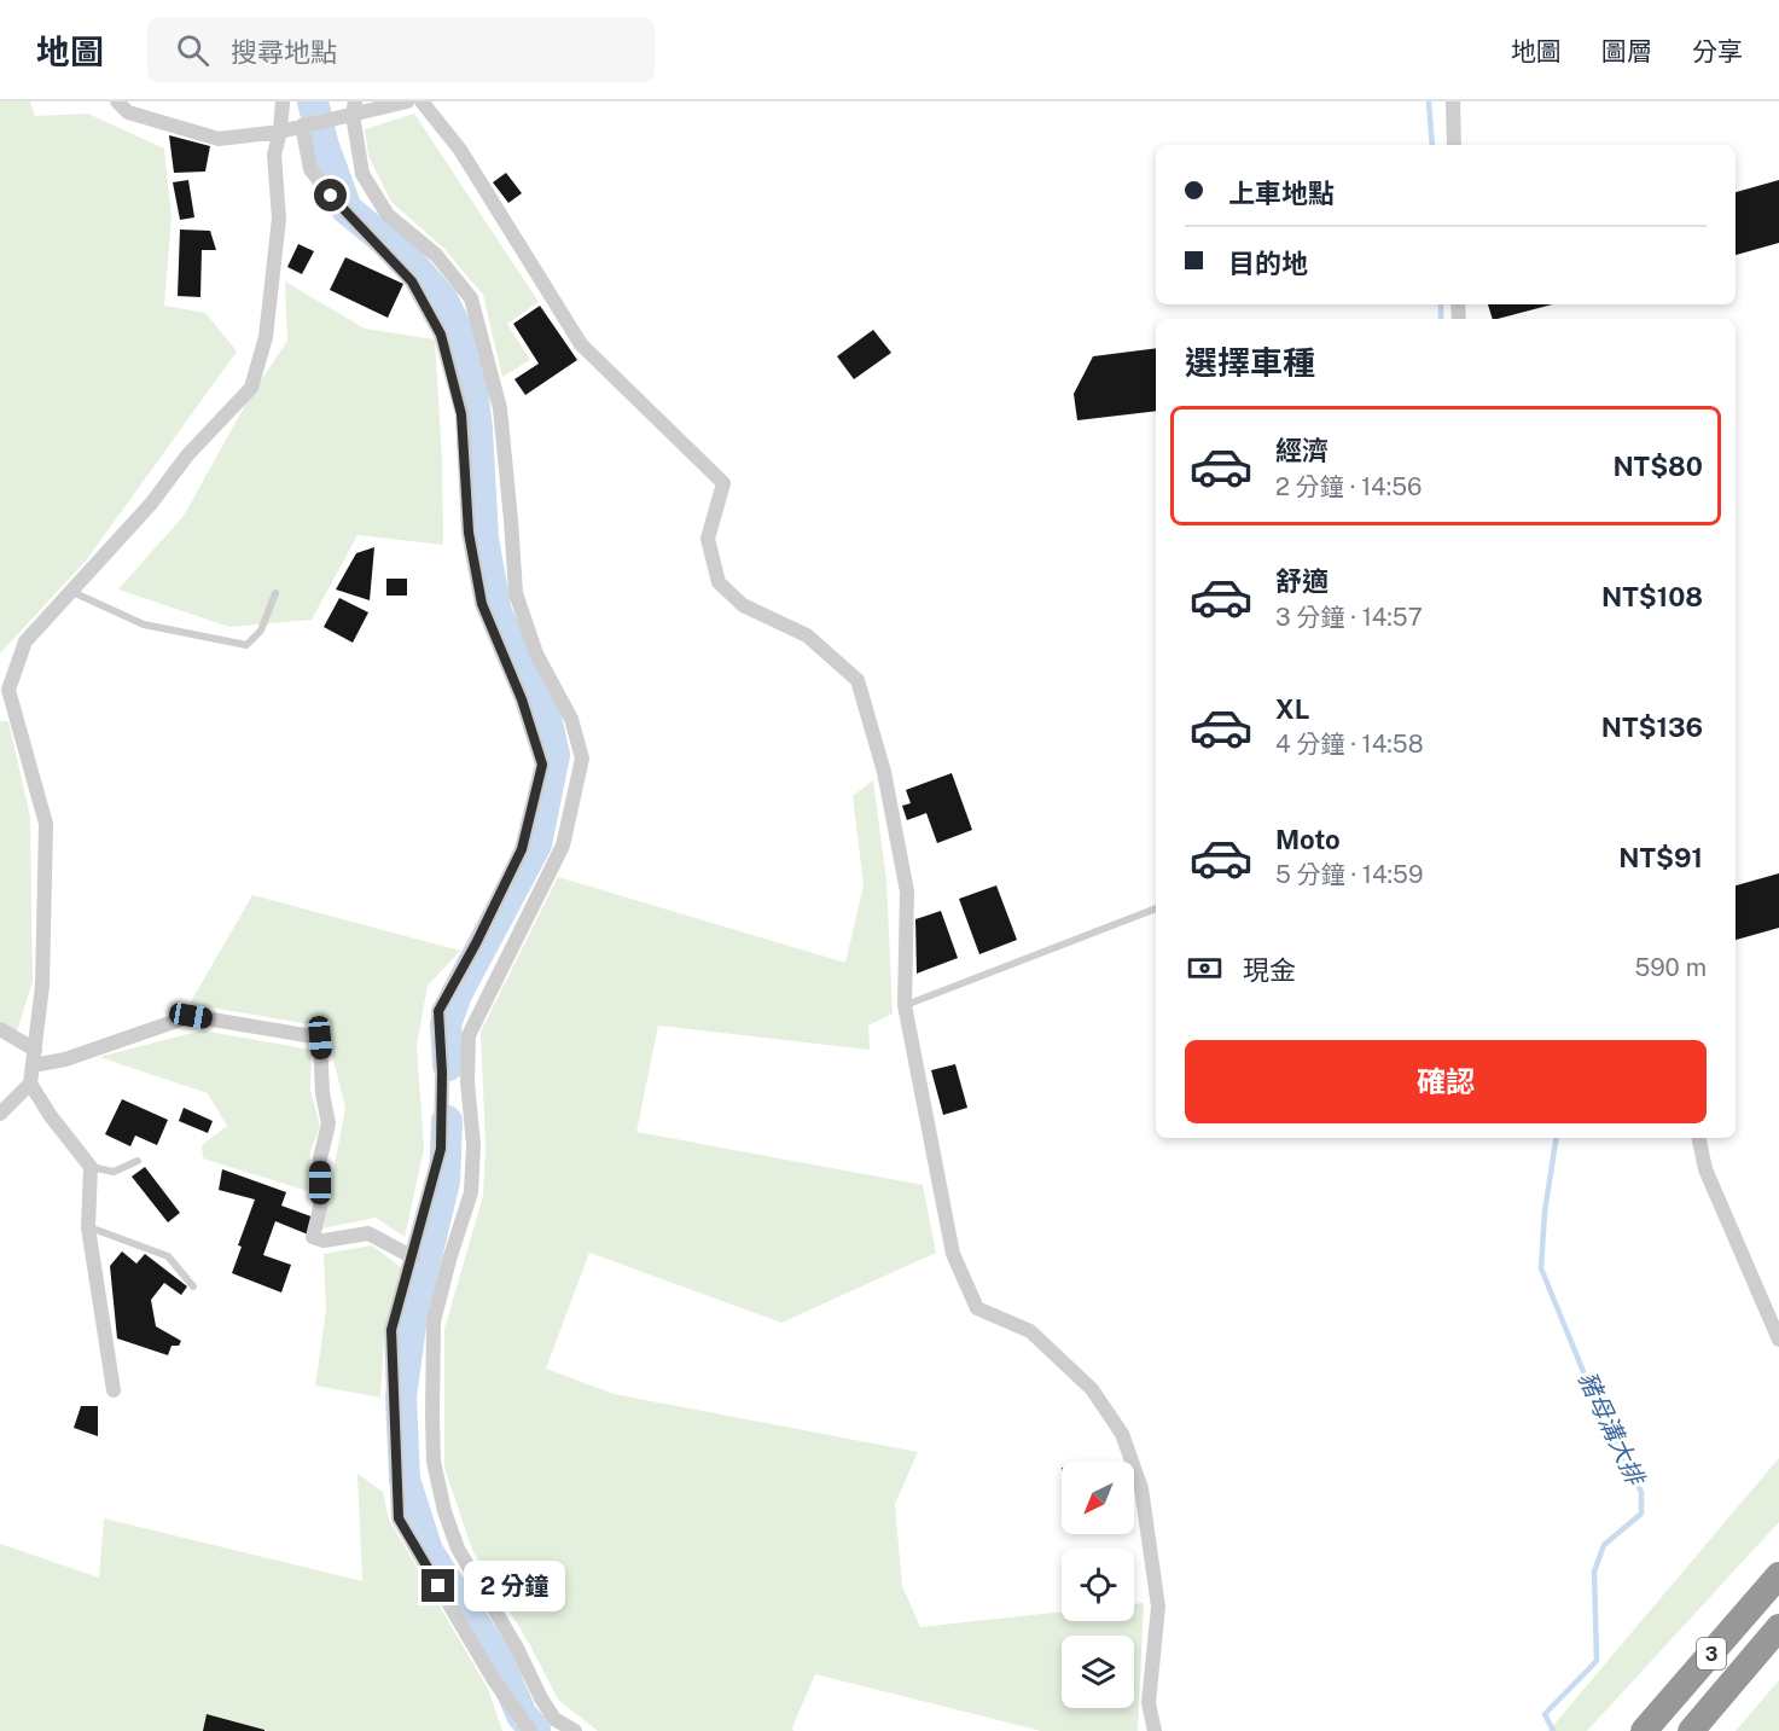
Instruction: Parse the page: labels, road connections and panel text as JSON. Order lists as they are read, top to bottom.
{
  "streets": {
    "highway": ["3"]
  },
  "water": ["豬母溝大排"],
  "north": "bottom left",
  "page": {
    "header": "地圖",
    "search": "搜尋地點",
    "nav": ["地圖", "圖層", "分享"],
    "banner": ["上車地點", "目的地"],
    "heading": "選擇車種",
    "list": [
      {
        "name": "經濟",
        "note": "2 分鐘 · 14:56",
        "value": "NT$80"
      },
      {
        "name": "舒適",
        "note": "3 分鐘 · 14:57",
        "value": "NT$108"
      },
      {
        "name": "XL",
        "note": "4 分鐘 · 14:58",
        "value": "NT$136"
      },
      {
        "name": "Moto",
        "note": "5 分鐘 · 14:59",
        "value": "NT$91"
      }
    ],
    "pay": ["現金", "590 m"],
    "buttons": "確認",
    "bubble": "2 分鐘"
  }
}
